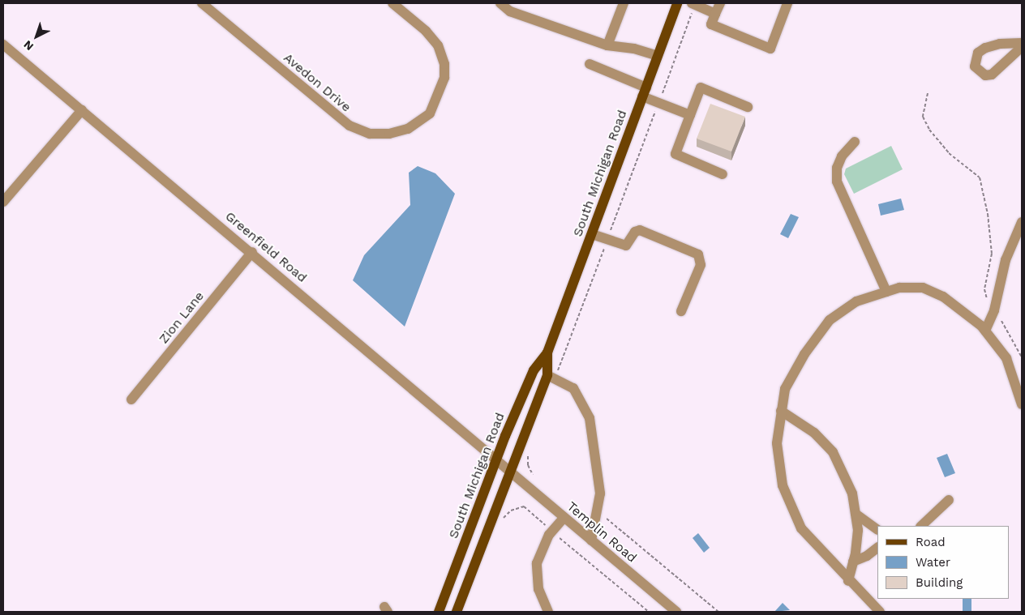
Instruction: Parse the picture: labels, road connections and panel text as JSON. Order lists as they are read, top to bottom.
{
  "streets": {
    "main road": ["South Michigan Road"],
    "street": [
      "Avedon Drive",
      "Greenfield Road",
      "Zion Lane",
      "Templin Road"
    ]
  },
  "crossings": [
    ["South Michigan Road", "Greenfield Road"],
    ["South Michigan Road", "Templin Road"],
    ["Greenfield Road", "Zion Lane"],
    ["Greenfield Road", "Templin Road"]
  ],
  "legend": ["Road", "Water", "Building"],
  "north": "bottom left"
}
